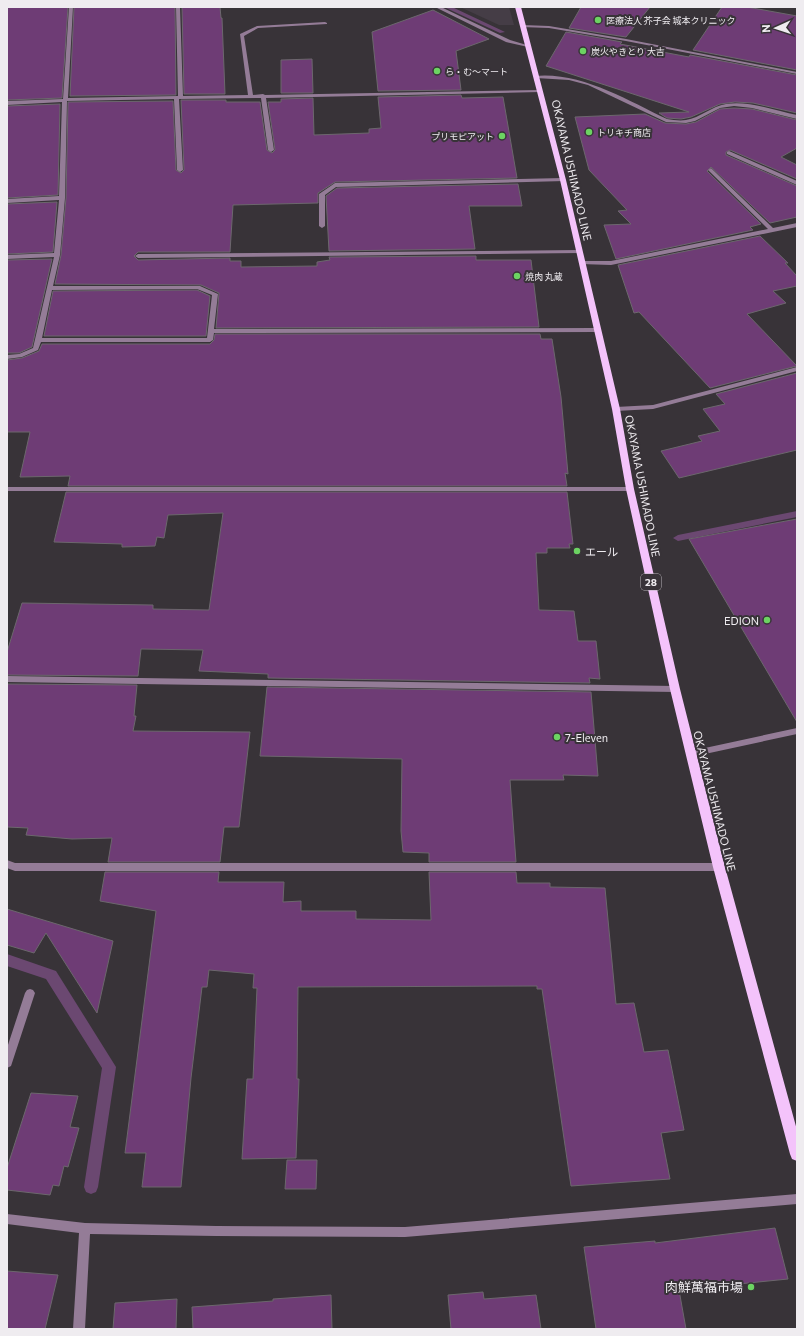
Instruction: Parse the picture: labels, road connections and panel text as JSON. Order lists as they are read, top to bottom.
{
  "streets": {
    "main road": ["OKAYAMA USHIMADO LINE", "28"]
  },
  "places": [
    "医療法人 芥子会 城本クリニック",
    "炭火やきとり 大吉",
    "ら・む〜マート",
    "トリキチ商店",
    "プリモピアット",
    "焼肉 丸蔵",
    "エール",
    "EDION",
    "7-Eleven",
    "肉鮮萬福市場"
  ],
  "north": "left"
}
